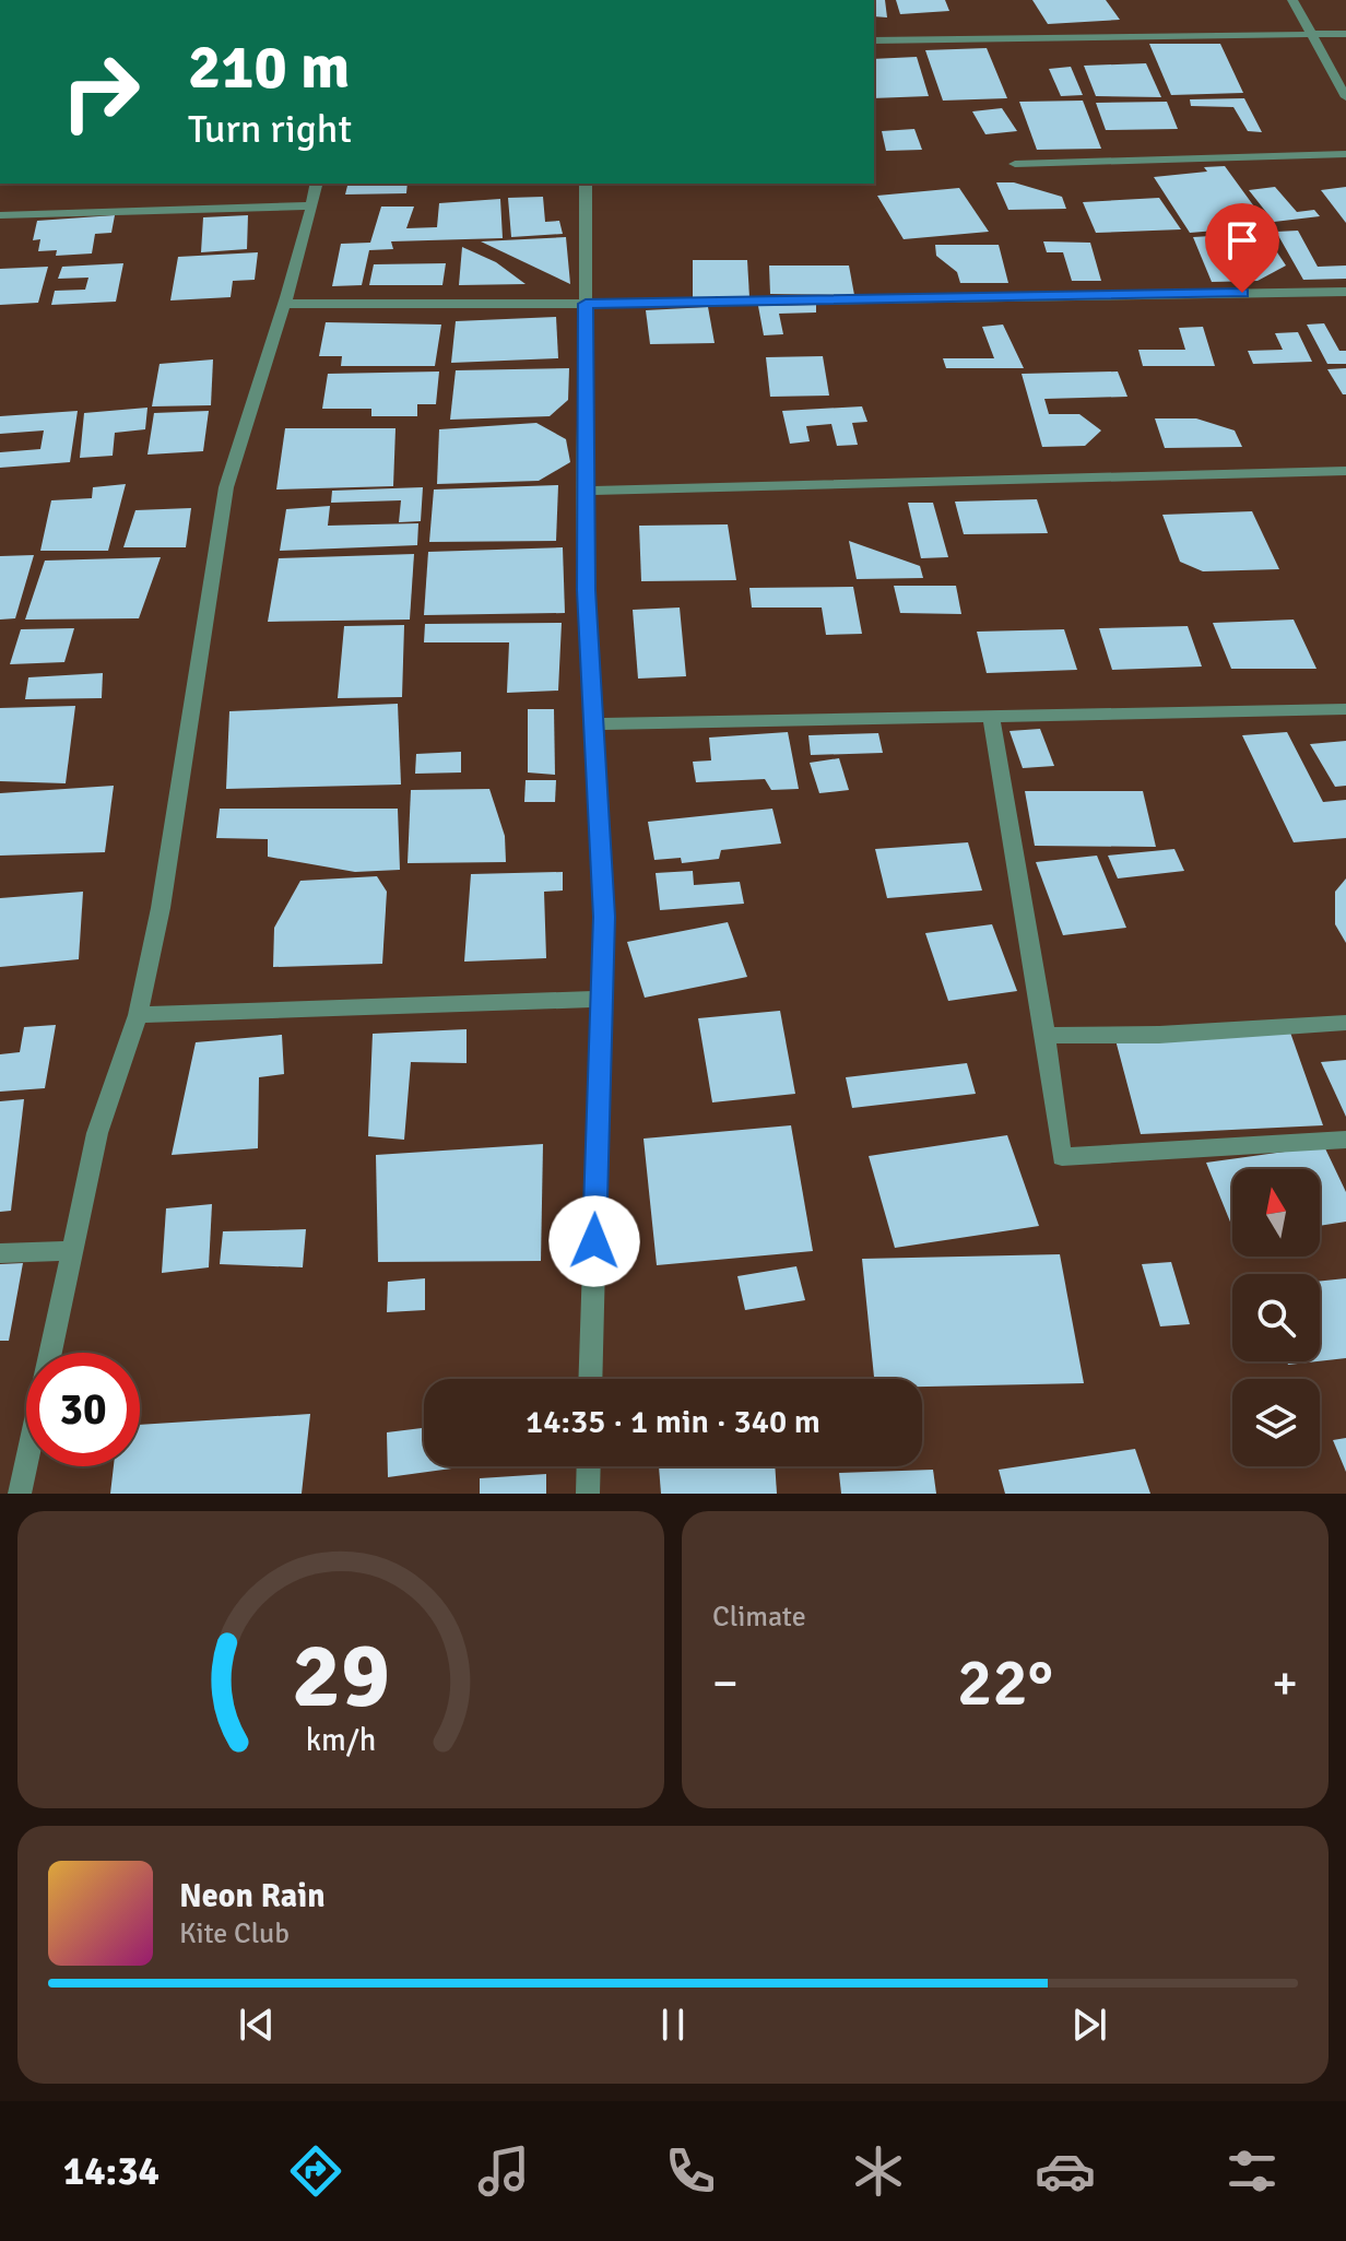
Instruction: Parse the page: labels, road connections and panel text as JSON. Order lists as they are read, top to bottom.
{
  "north": "top",
  "page": {
    "turn": ["210 m", "Turn right"],
    "limit": "30",
    "trip": "14:35 · 1 min · 340 m",
    "tile": "Climate",
    "heat": ["−", "22°", "+"],
    "song": ["Neon Rain", "Kite Club"],
    "tabs": "14:34",
    "gauge": ["29", "km/h"]
  }
}
